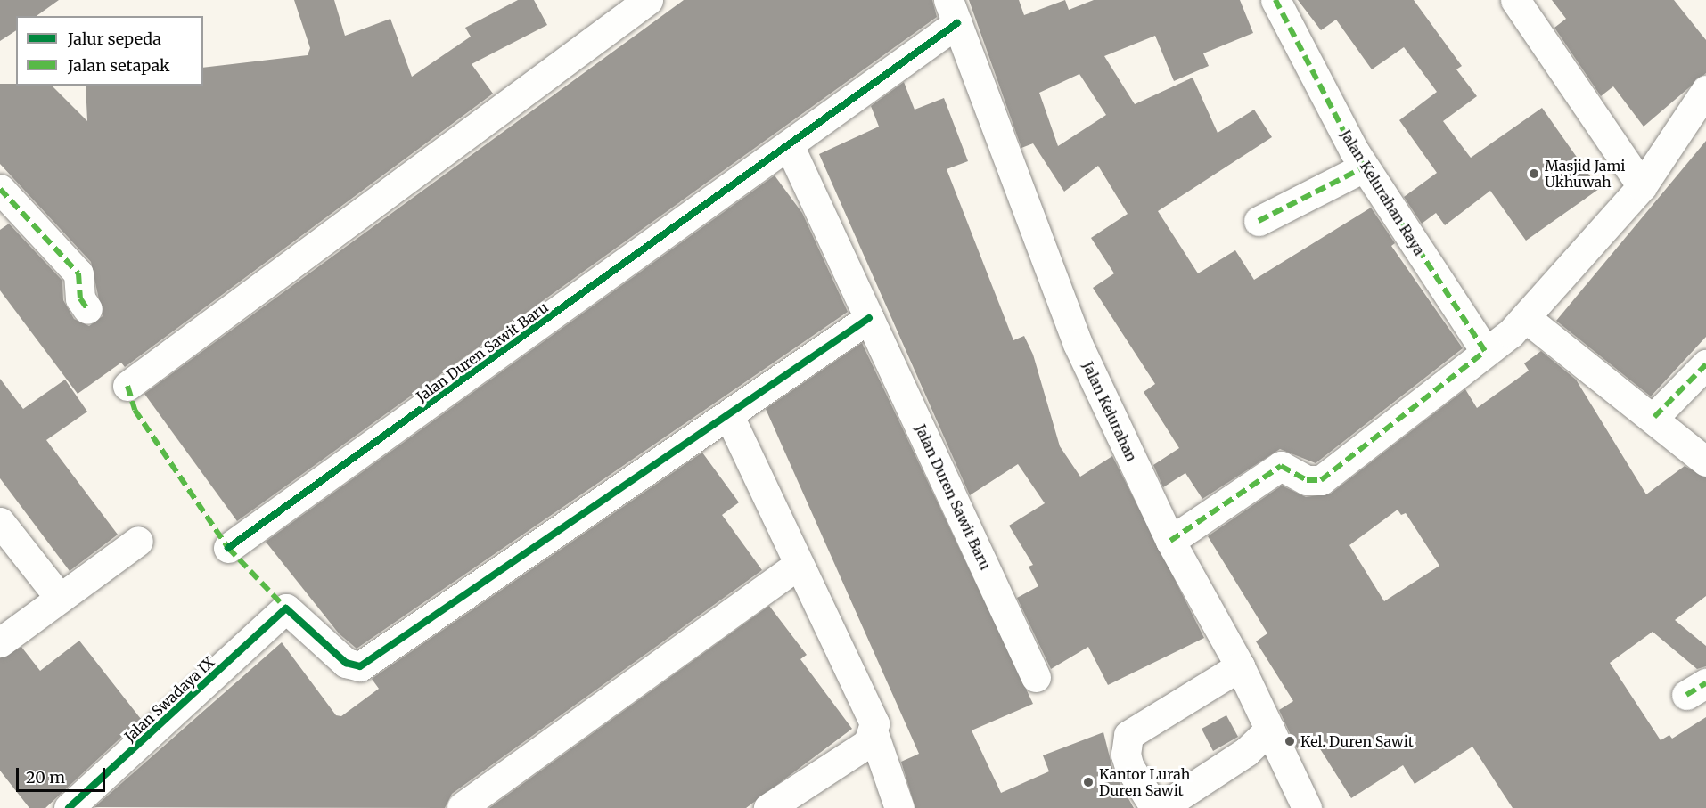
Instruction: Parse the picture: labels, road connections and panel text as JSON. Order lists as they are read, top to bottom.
{
  "streets": {
    "street": [
      "Jalan Kelurahan Raya",
      "Jalan Duren Sawit Baru",
      "Jalan Kelurahan",
      "Jalan Swadaya IX"
    ]
  },
  "crossings": [
    ["Jalan Duren Sawit Baru", "Jalan Kelurahan"]
  ],
  "places": ["Masjid Jami Ukhuwah", "Kel. Duren Sawit", "Kantor Lurah Duren Sawit"],
  "legend": ["Jalur sepeda", "Jalan setapak"],
  "scale_bar": "20 m"
}
